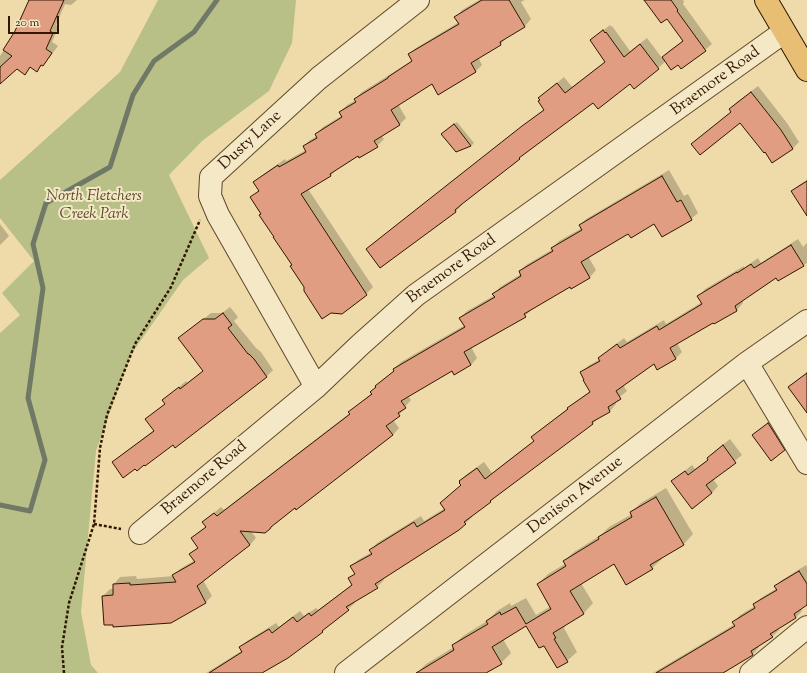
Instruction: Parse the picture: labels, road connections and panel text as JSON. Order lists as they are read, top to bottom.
{
  "streets": {
    "street": ["Braemore Road", "Dusty Lane", "Denison Avenue"]
  },
  "crossings": [
    ["Braemore Road", "Dusty Lane"]
  ],
  "parks": ["North Fletchers Creek Park"],
  "scale_bar": "20 m"
}
